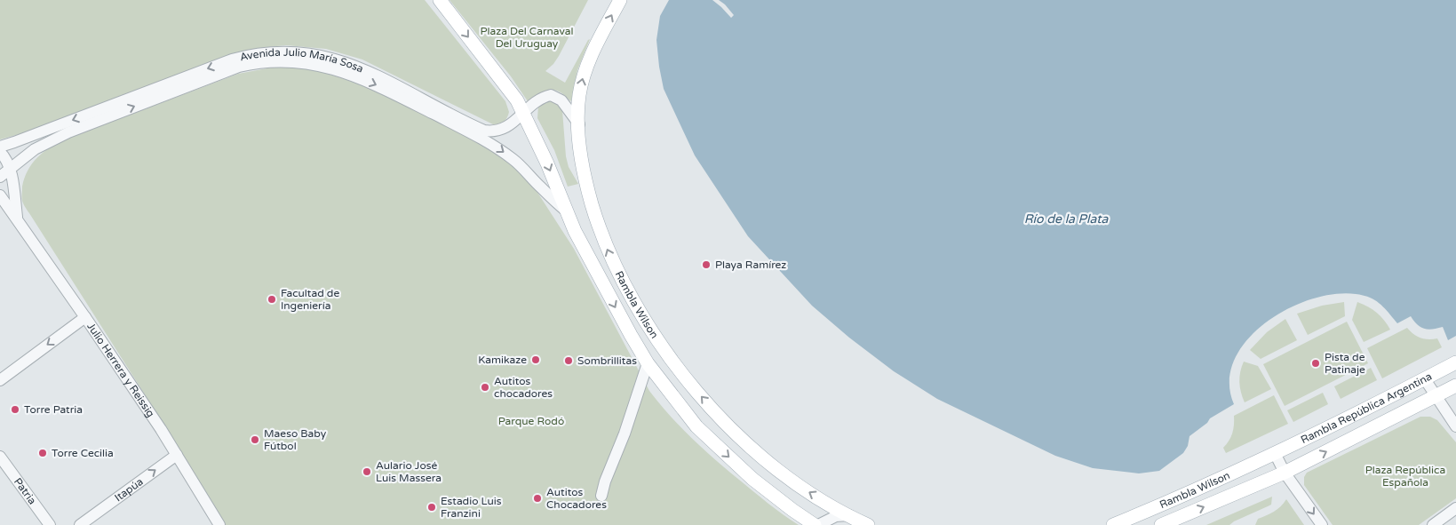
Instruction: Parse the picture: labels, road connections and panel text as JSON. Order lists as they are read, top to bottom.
{
  "streets": {
    "main road": ["Rambla Wilson", "Rambla República Argentina"],
    "street": [
      "Avenida Julio María Sosa",
      "Julio Herrera y Reissig",
      "Itapúa",
      "Patria"
    ]
  },
  "crossings": [
    ["Avenida Julio María Sosa", "Rambla Wilson"],
    ["Avenida Julio María Sosa", "Julio Herrera y Reissig"],
    ["Rambla Wilson", "Rambla República Argentina"],
    ["Julio Herrera y Reissig", "Itapúa"]
  ],
  "one_way": ["Itapúa"],
  "water": ["Río de la Plata"],
  "parks": ["Plaza Del Carnaval Del Uruguay", "Parque Rodó", "Plaza República Española"],
  "places": [
    "Playa Ramírez",
    "Facultad de Ingeniería",
    "Kamikaze",
    "Sombrillitas",
    "Pista de Patinaje",
    "Autitos chocadores",
    "Torre Patria",
    "Maeso Baby Fútbol",
    "Torre Cecilia",
    "Aulario José Luis Massera",
    "Autitos Chocadores",
    "Estadio Luis Franzini"
  ]
}
